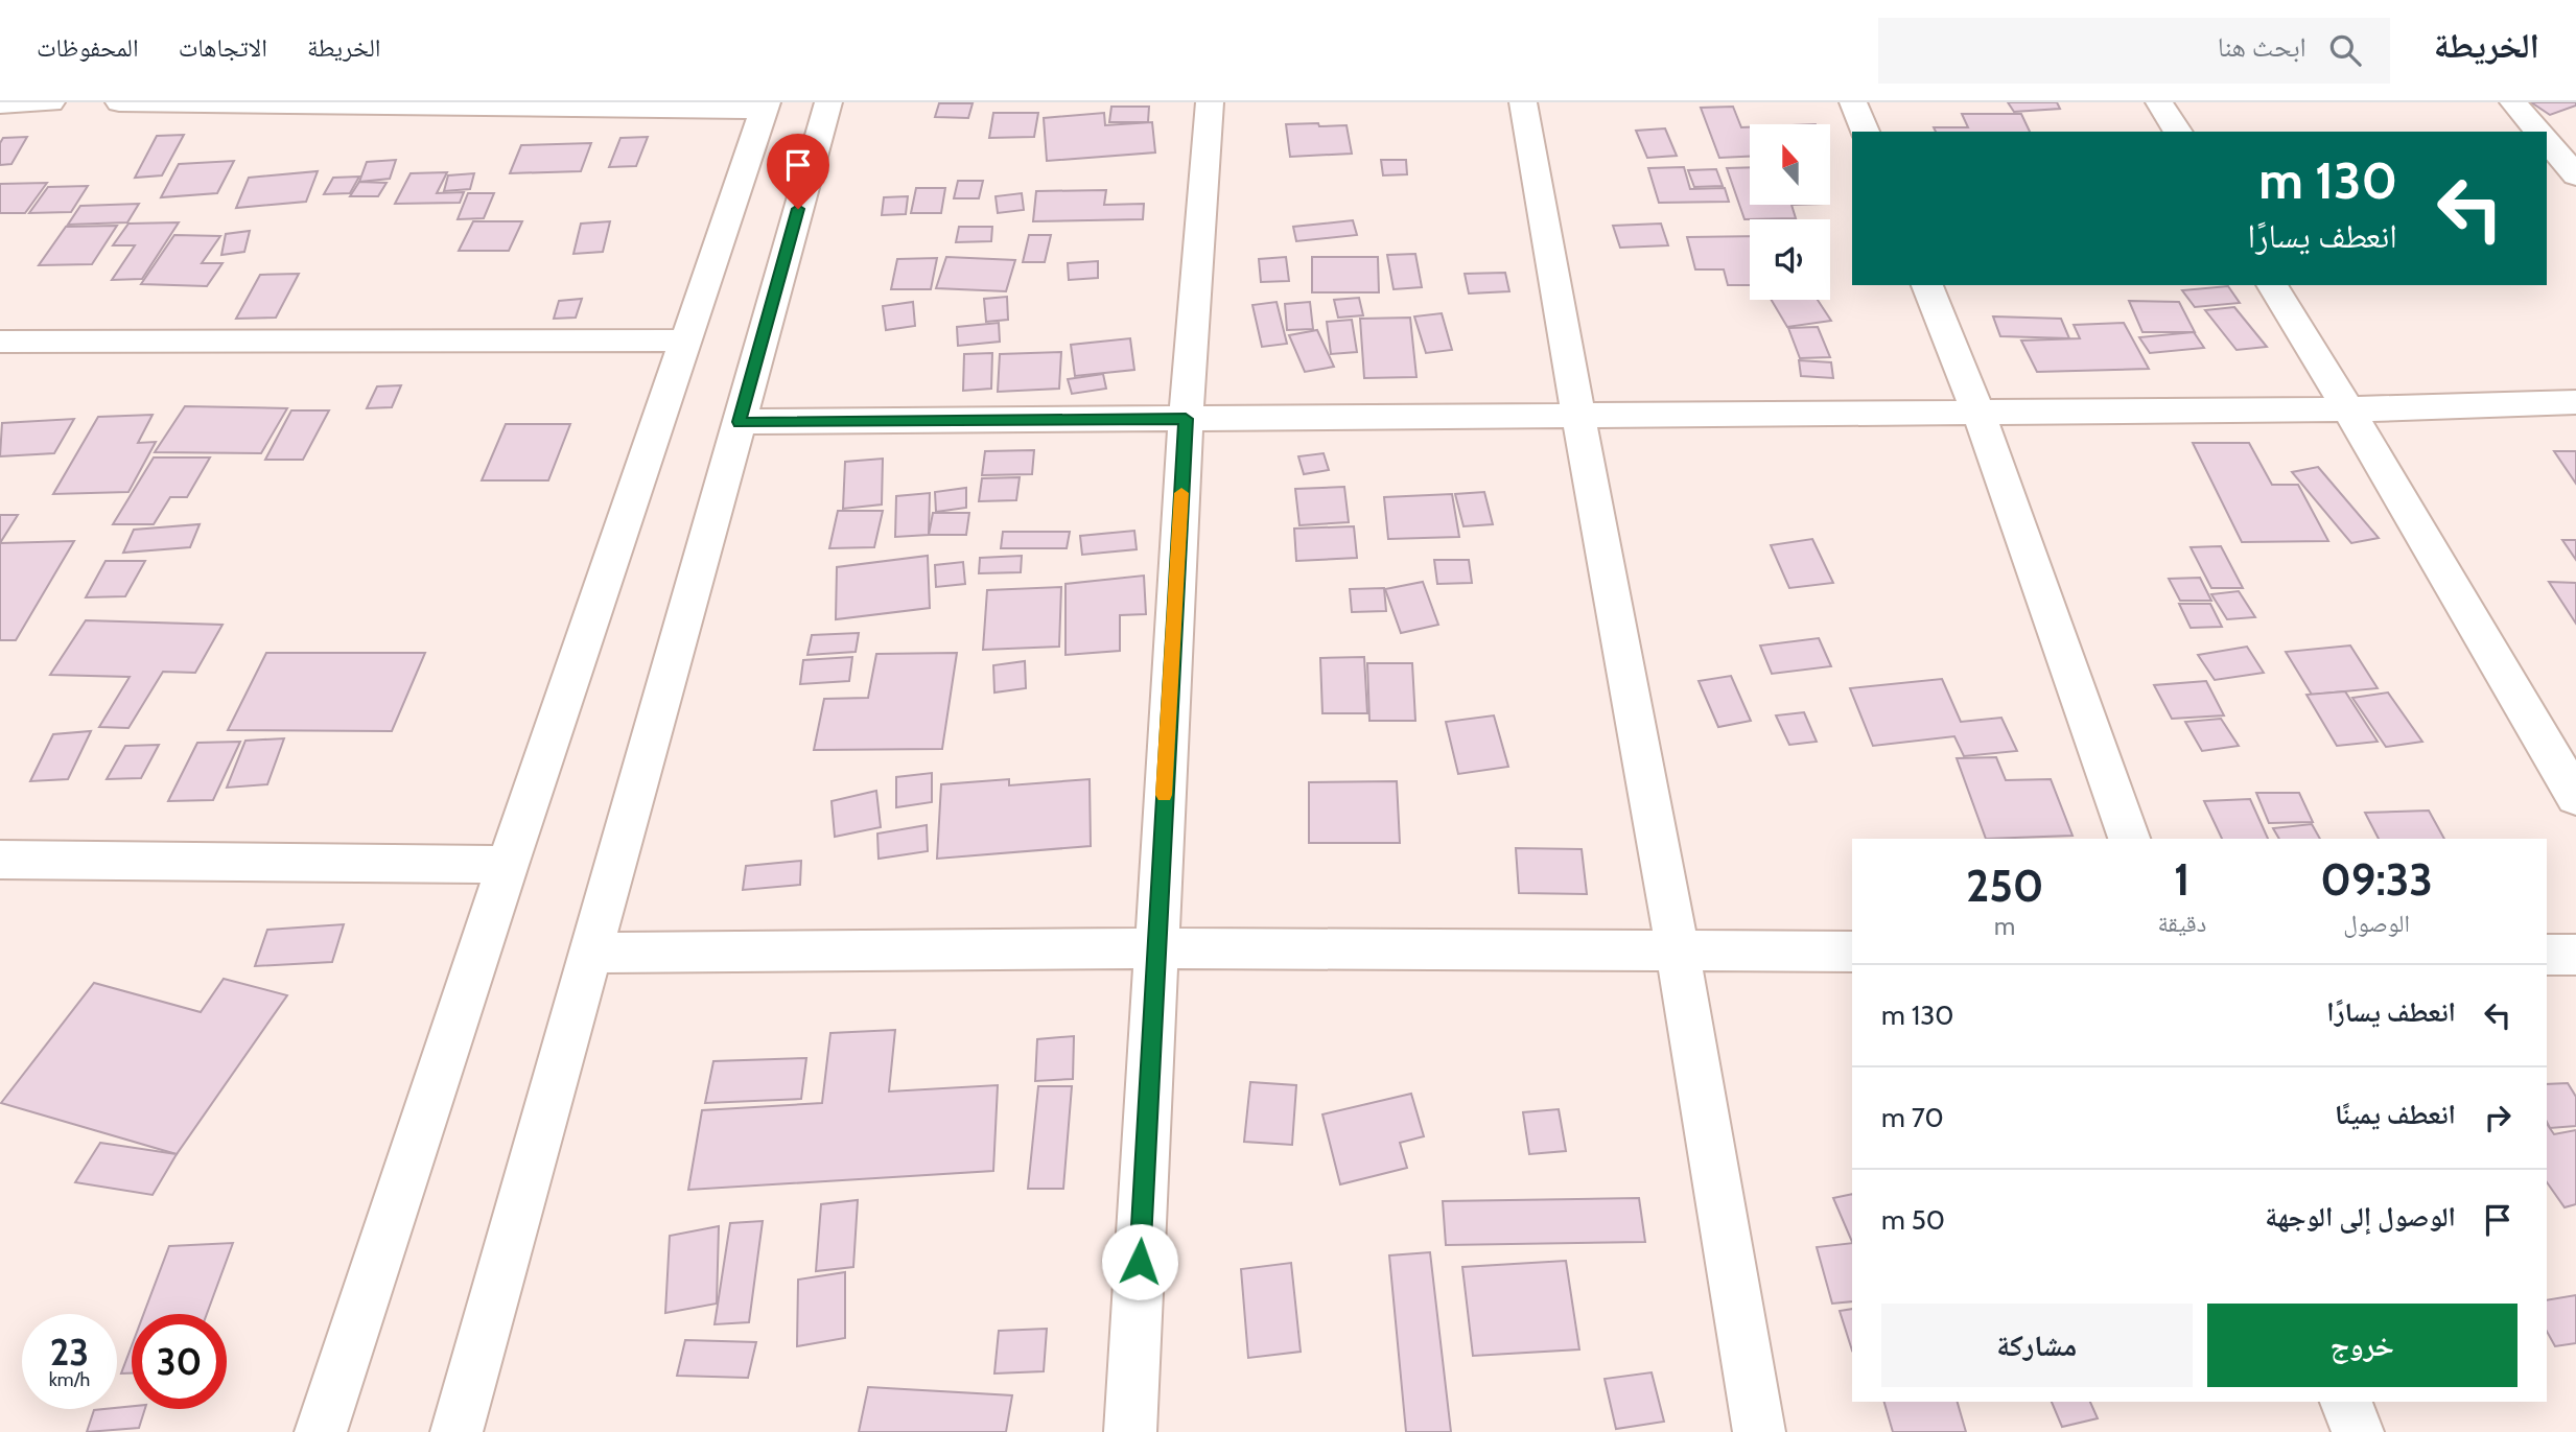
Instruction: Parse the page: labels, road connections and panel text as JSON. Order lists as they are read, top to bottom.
{
  "north": "top",
  "page": {
    "header": "الخريطة",
    "search": "ابحث هنا",
    "nav": ["الخريطة", "الاتجاهات", "المحفوظات"],
    "turn": ["130 m", "انعطف يسارًا"],
    "eta": [
      "09:33",
      "الوصول",
      "1",
      "دقيقة",
      "250",
      "m"
    ],
    "list": [
      {
        "name": "انعطف يسارًا",
        "value": "130 m"
      },
      {
        "name": "انعطف يمينًا",
        "value": "70 m"
      },
      {
        "name": "الوصول إلى الوجهة",
        "value": "50 m"
      }
    ],
    "buttons": ["خروج", "مشاركة"],
    "speed": "23 km/h",
    "limit": "30"
  }
}
